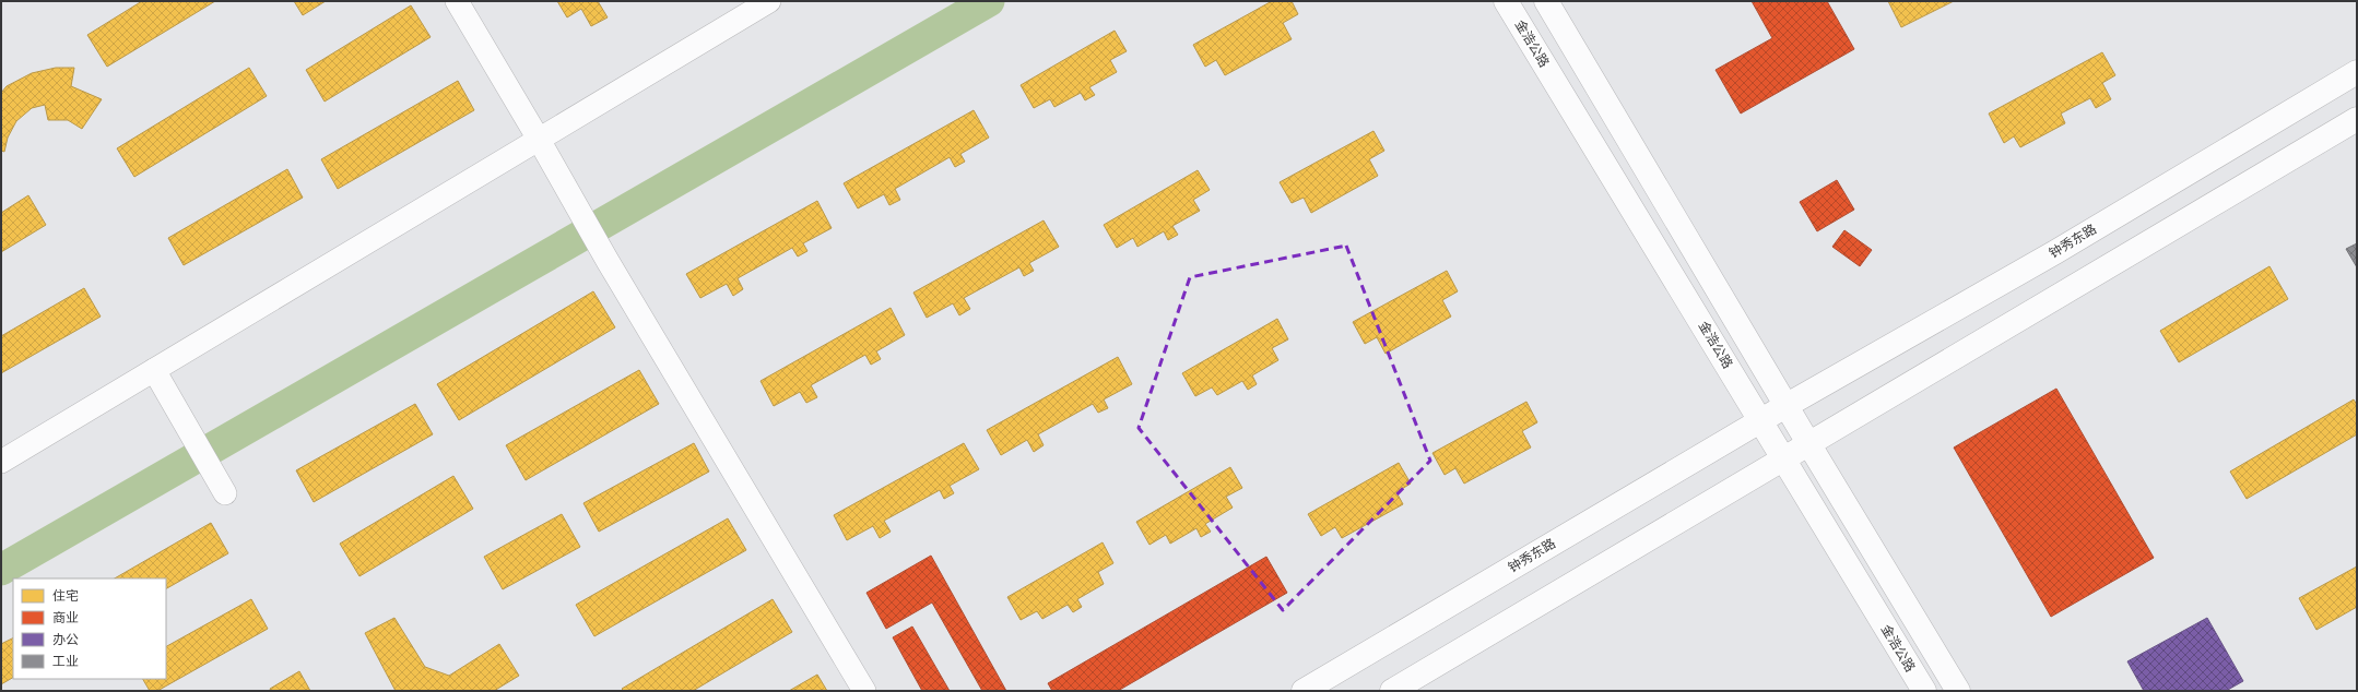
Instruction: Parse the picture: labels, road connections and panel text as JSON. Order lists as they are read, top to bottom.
{
  "streets": {
    "main road": ["金浩公路", "钟秀东路"]
  },
  "crossings": [
    ["金浩公路", "钟秀东路"]
  ],
  "legend": [
    "住宅",
    "商业",
    "办公",
    "工业"
  ]
}
